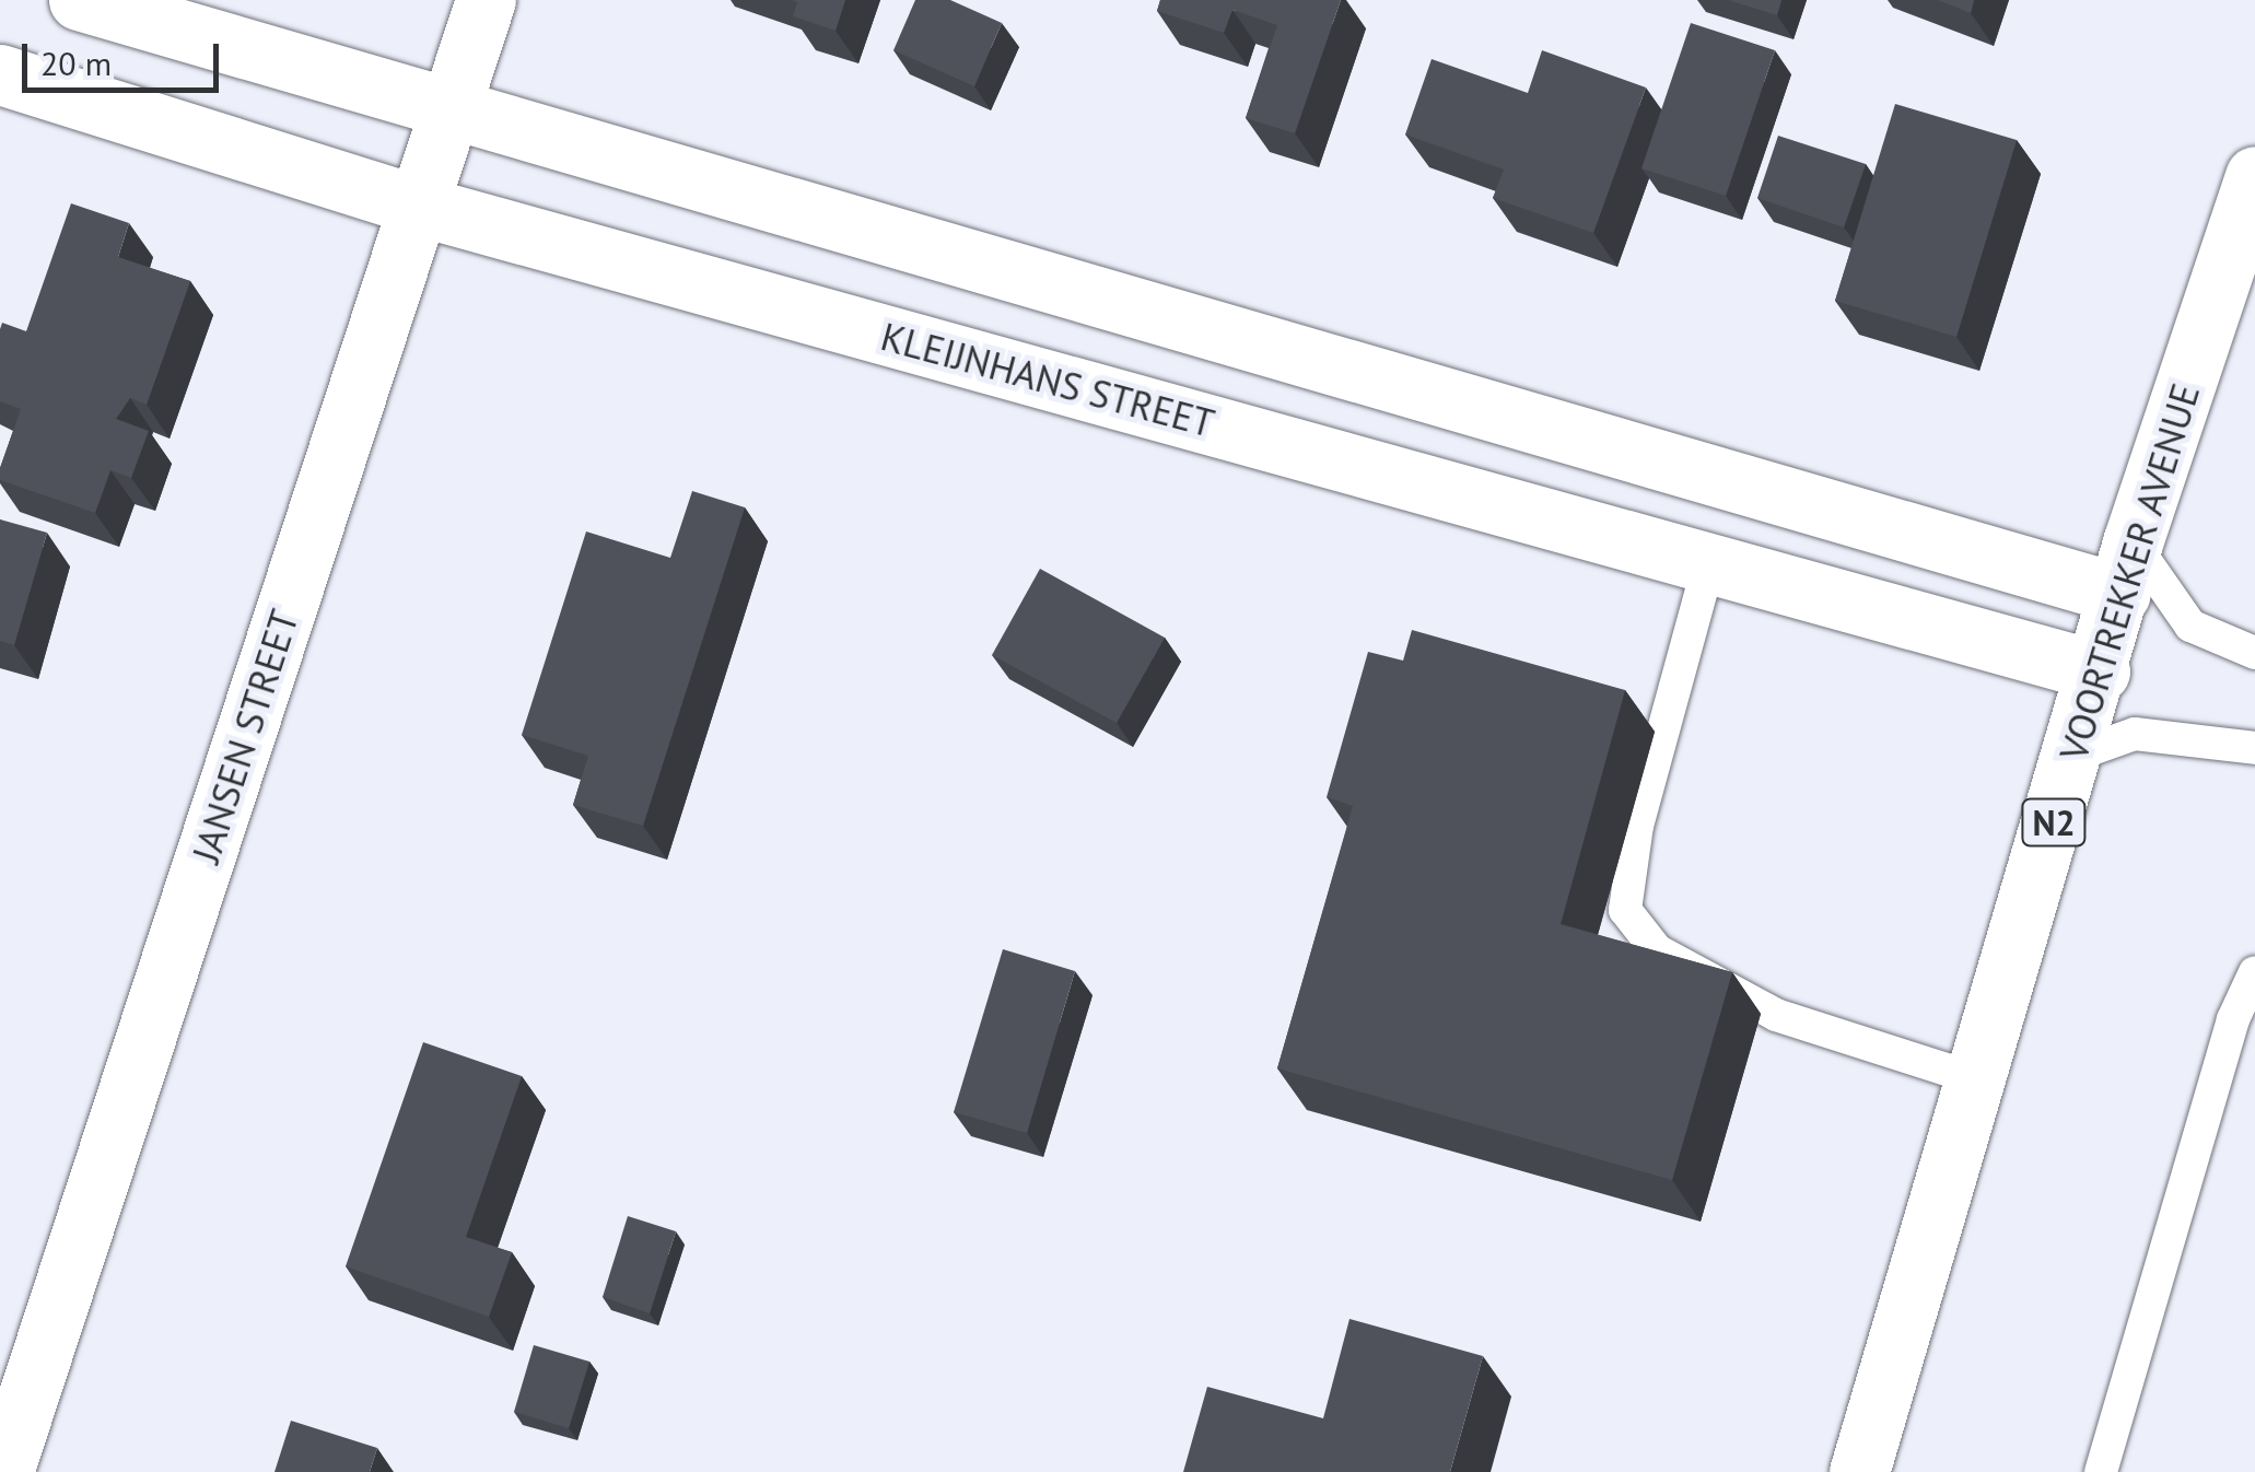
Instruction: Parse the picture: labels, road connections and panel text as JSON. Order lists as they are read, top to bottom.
{
  "streets": {
    "main road": [
      "KLEIJNHANS STREET",
      "VOORTREKKER AVENUE",
      "JANSEN STREET",
      "N2"
    ]
  },
  "crossings": [
    ["KLEIJNHANS STREET", "VOORTREKKER AVENUE"],
    ["KLEIJNHANS STREET", "JANSEN STREET"]
  ],
  "scale_bar": "20 m"
}
